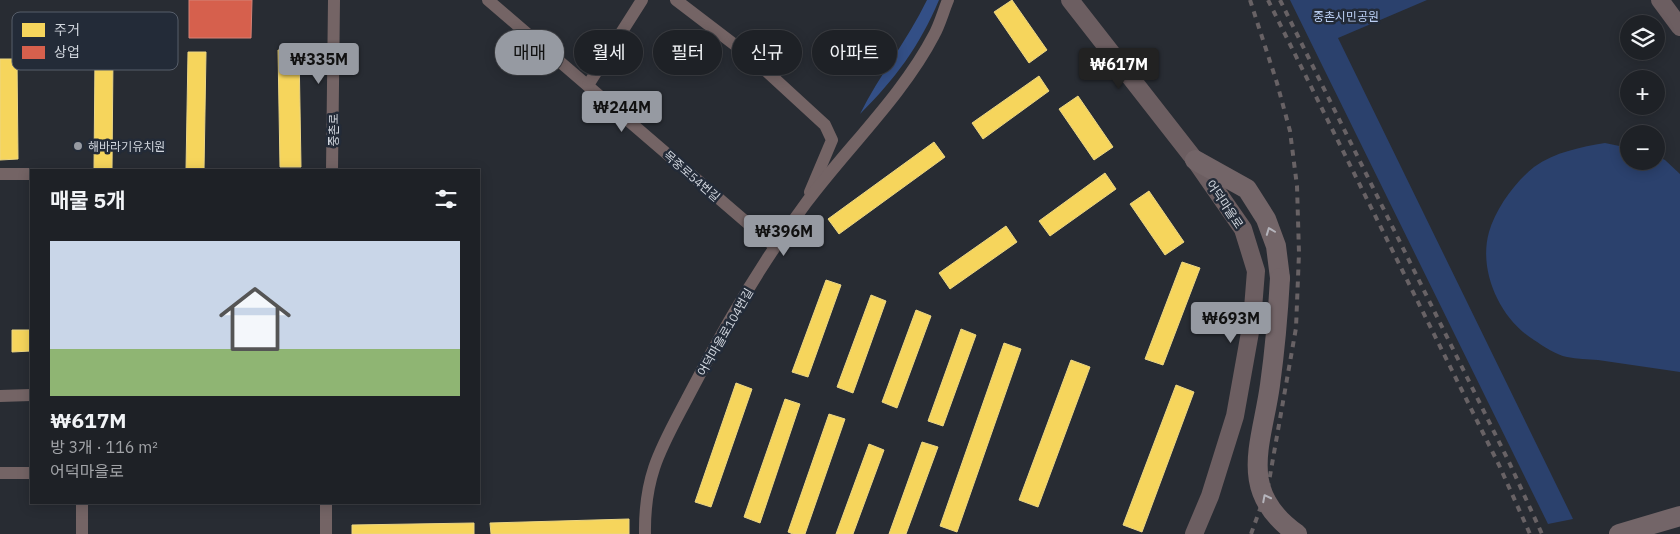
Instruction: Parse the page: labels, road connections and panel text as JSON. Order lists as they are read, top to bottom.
{
  "streets": {
    "main road": ["어덕마을로"],
    "street": ["중촌로", "목중로54번길", "어덕마을로104번길"]
  },
  "crossings": [
    ["목중로54번길", "어덕마을로104번길"]
  ],
  "parks": ["중촌시민공원"],
  "places": ["해바라기유치원"],
  "legend": ["주거", "상업"],
  "page": {
    "map_buttons": ["+", "−"],
    "chip": [
      "매매",
      "월세",
      "필터",
      "신규",
      "아파트"
    ],
    "price": [
      "₩335M",
      "₩617M",
      "₩244M",
      "₩396M",
      "₩693M"
    ],
    "heading": "매물 5개",
    "list": [
      {
        "name": "₩617M",
        "note": "방 3개 · 116 m² · 어덕마을로"
      }
    ]
  }
}
